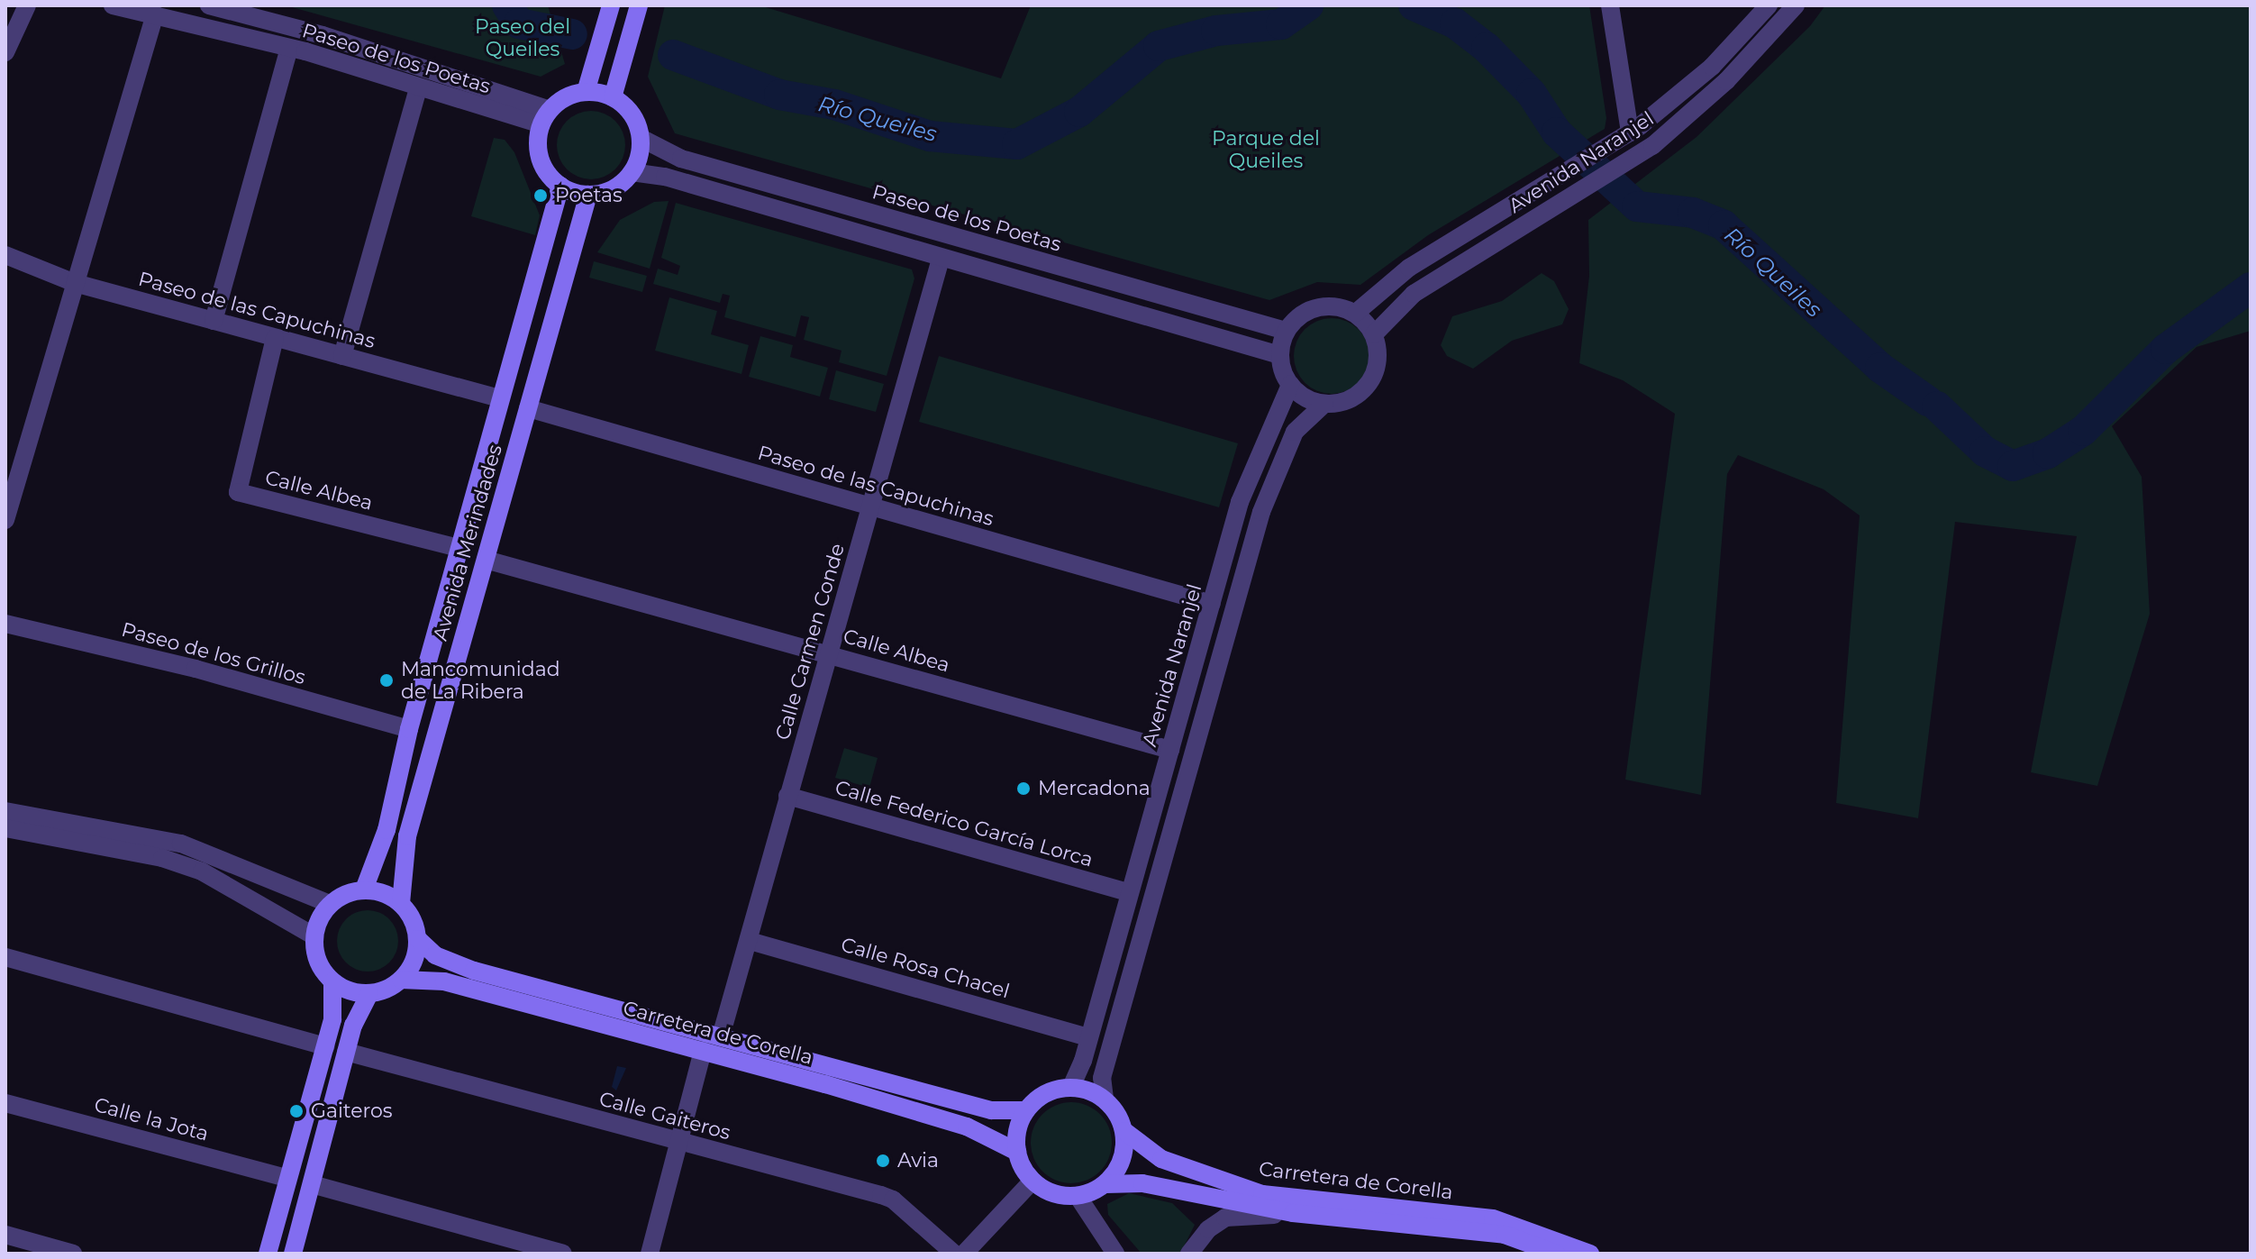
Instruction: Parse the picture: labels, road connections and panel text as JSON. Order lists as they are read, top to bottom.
{
  "streets": {
    "main road": ["Avenida Merindades", "Carretera de Corella"],
    "street": [
      "Paseo de los Poetas",
      "Avenida Naranjel",
      "Paseo de las Capuchinas",
      "Calle Albea",
      "Calle Carmen Conde",
      "Paseo de los Grillos",
      "Calle Federico García Lorca",
      "Calle Rosa Chacel",
      "Calle Gaiteros",
      "Calle la Jota"
    ]
  },
  "crossings": [
    ["Paseo de los Poetas", "Avenida Naranjel"],
    ["Paseo de los Poetas", "Avenida Merindades"],
    ["Avenida Naranjel", "Paseo de las Capuchinas"],
    ["Avenida Naranjel", "Calle Albea"],
    ["Avenida Naranjel", "Calle Federico García Lorca"],
    ["Avenida Naranjel", "Calle Rosa Chacel"],
    ["Avenida Naranjel", "Carretera de Corella"],
    ["Paseo de las Capuchinas", "Calle Albea"],
    ["Paseo de las Capuchinas", "Avenida Merindades"],
    ["Paseo de las Capuchinas", "Calle Carmen Conde"],
    ["Calle Albea", "Avenida Merindades"],
    ["Calle Albea", "Calle Carmen Conde"],
    ["Avenida Merindades", "Paseo de los Grillos"],
    ["Avenida Merindades", "Carretera de Corella"],
    ["Calle Carmen Conde", "Calle Federico García Lorca"],
    ["Calle Carmen Conde", "Calle Rosa Chacel"],
    ["Calle Carmen Conde", "Carretera de Corella"]
  ],
  "water": ["Río Queiles"],
  "parks": ["Paseo del Queiles", "Parque del Queiles"],
  "places": [
    "Poetas",
    "Mancomunidad de La Ribera",
    "Mercadona",
    "Gaiteros",
    "Avia"
  ]
}
